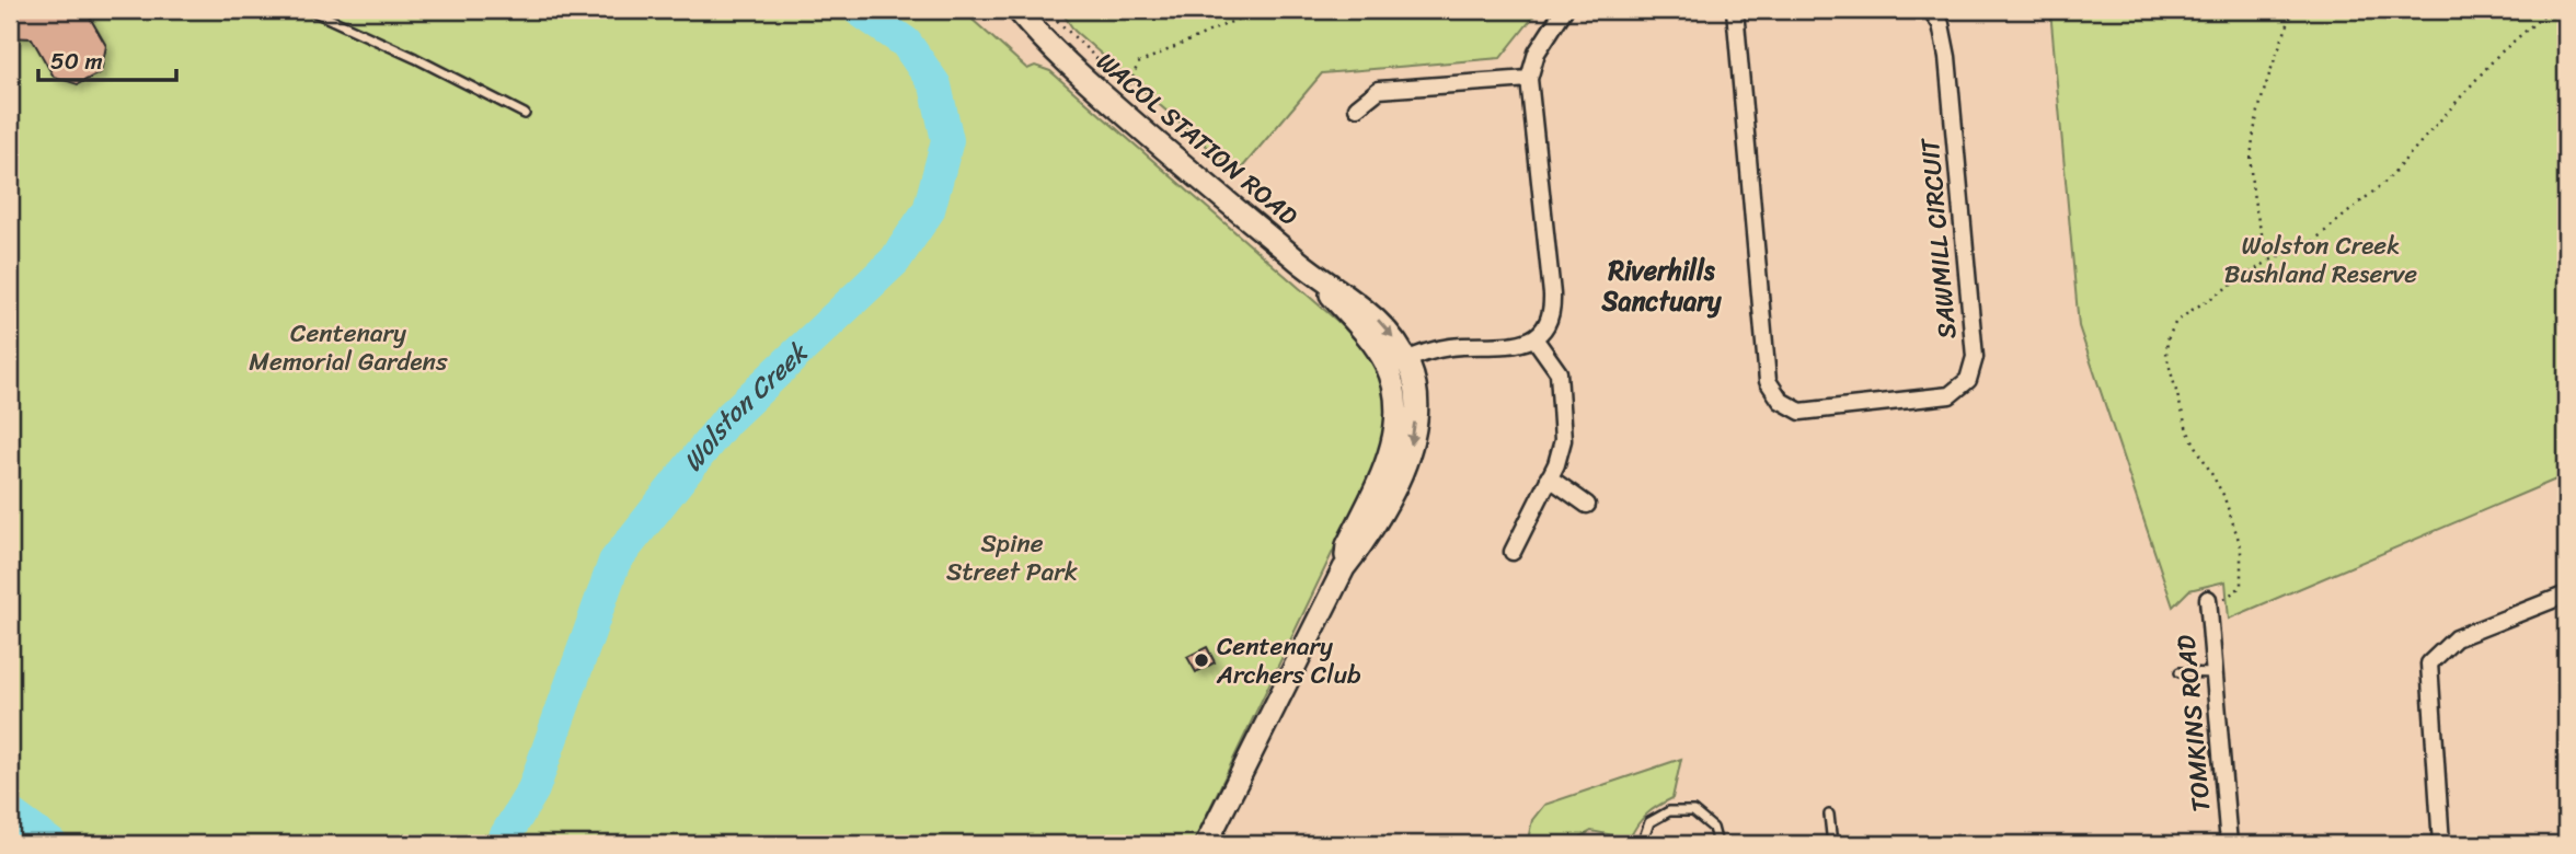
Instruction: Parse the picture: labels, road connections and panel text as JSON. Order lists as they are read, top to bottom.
{
  "streets": {
    "main road": ["WACOL STATION ROAD"],
    "street": ["SAWMILL CIRCUIT", "TOMKINS ROAD"]
  },
  "districts": ["Riverhills Sanctuary"],
  "water": ["Wolston Creek"],
  "parks": ["Wolston Creek Bushland Reserve", "Centenary Memorial Gardens", "Spine Street Park"],
  "places": ["Centenary Archers Club"],
  "scale_bar": "50 m"
}
